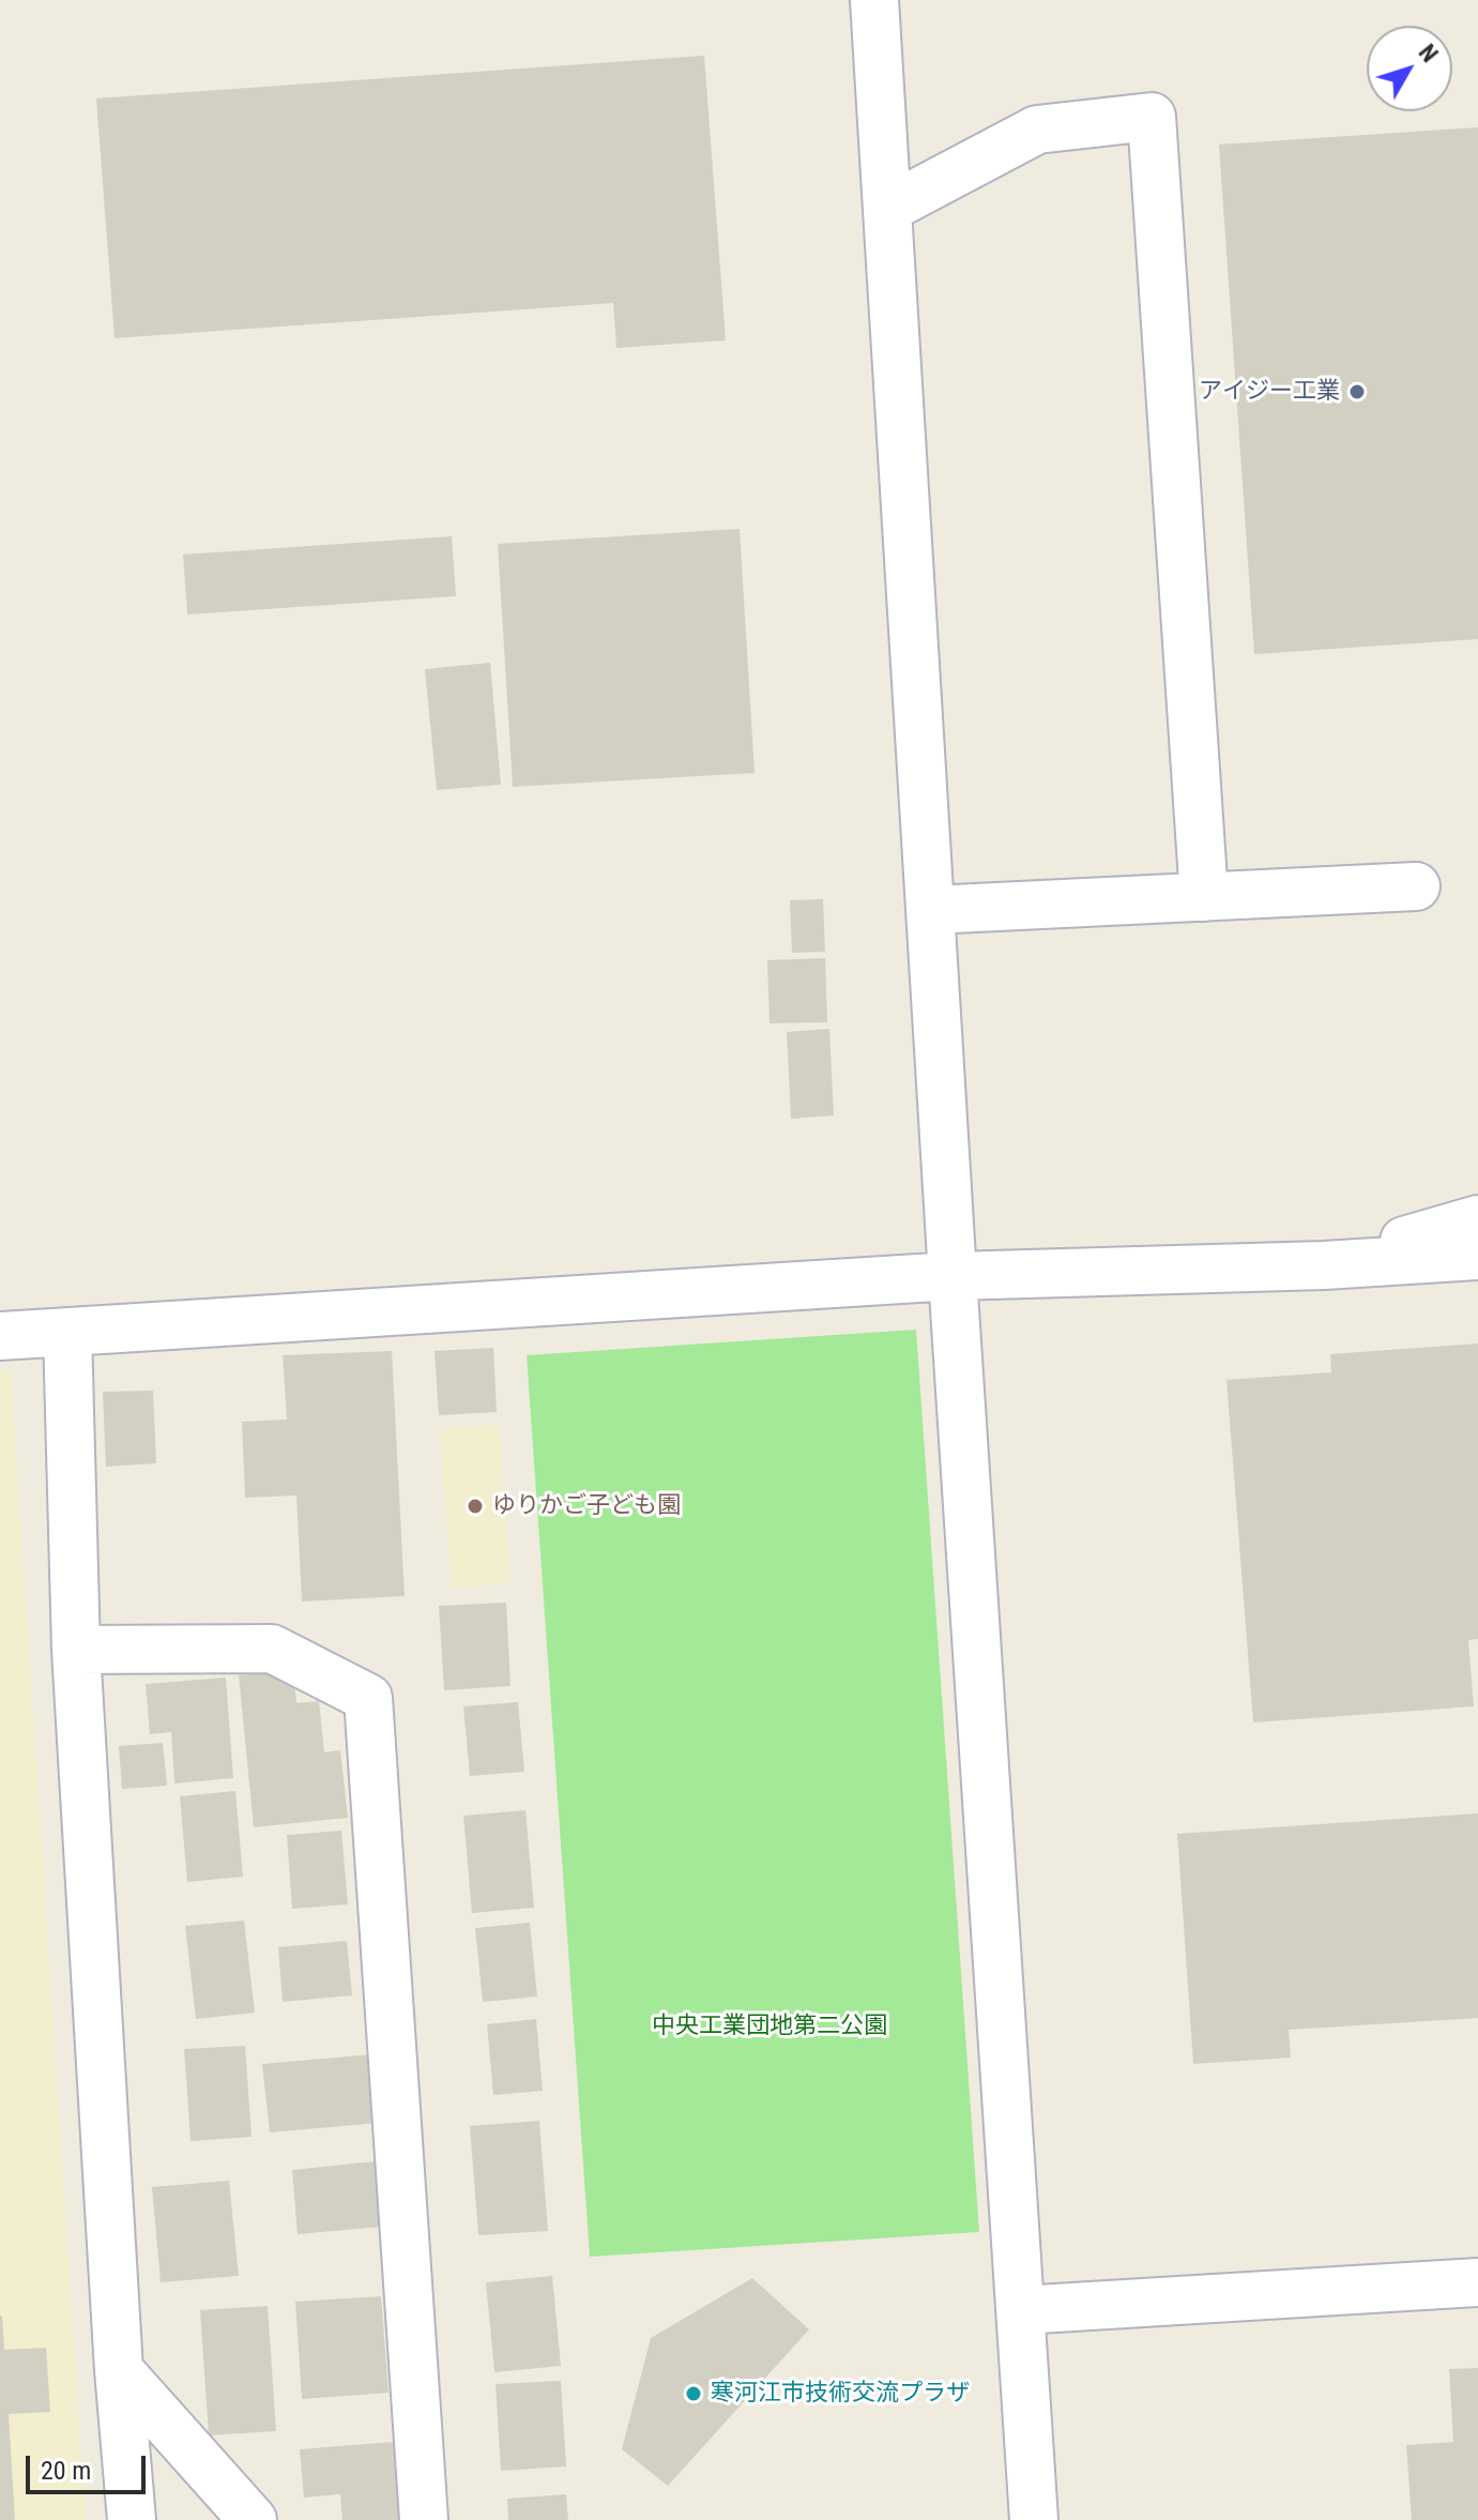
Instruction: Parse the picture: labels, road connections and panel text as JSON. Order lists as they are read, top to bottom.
{
  "parks": ["中央工業団地第二公園"],
  "places": ["アイジー工業", "ゆりかご子ども園", "寒河江市技術交流プラザ"],
  "scale_bar": "20 m",
  "north": "top right"
}
